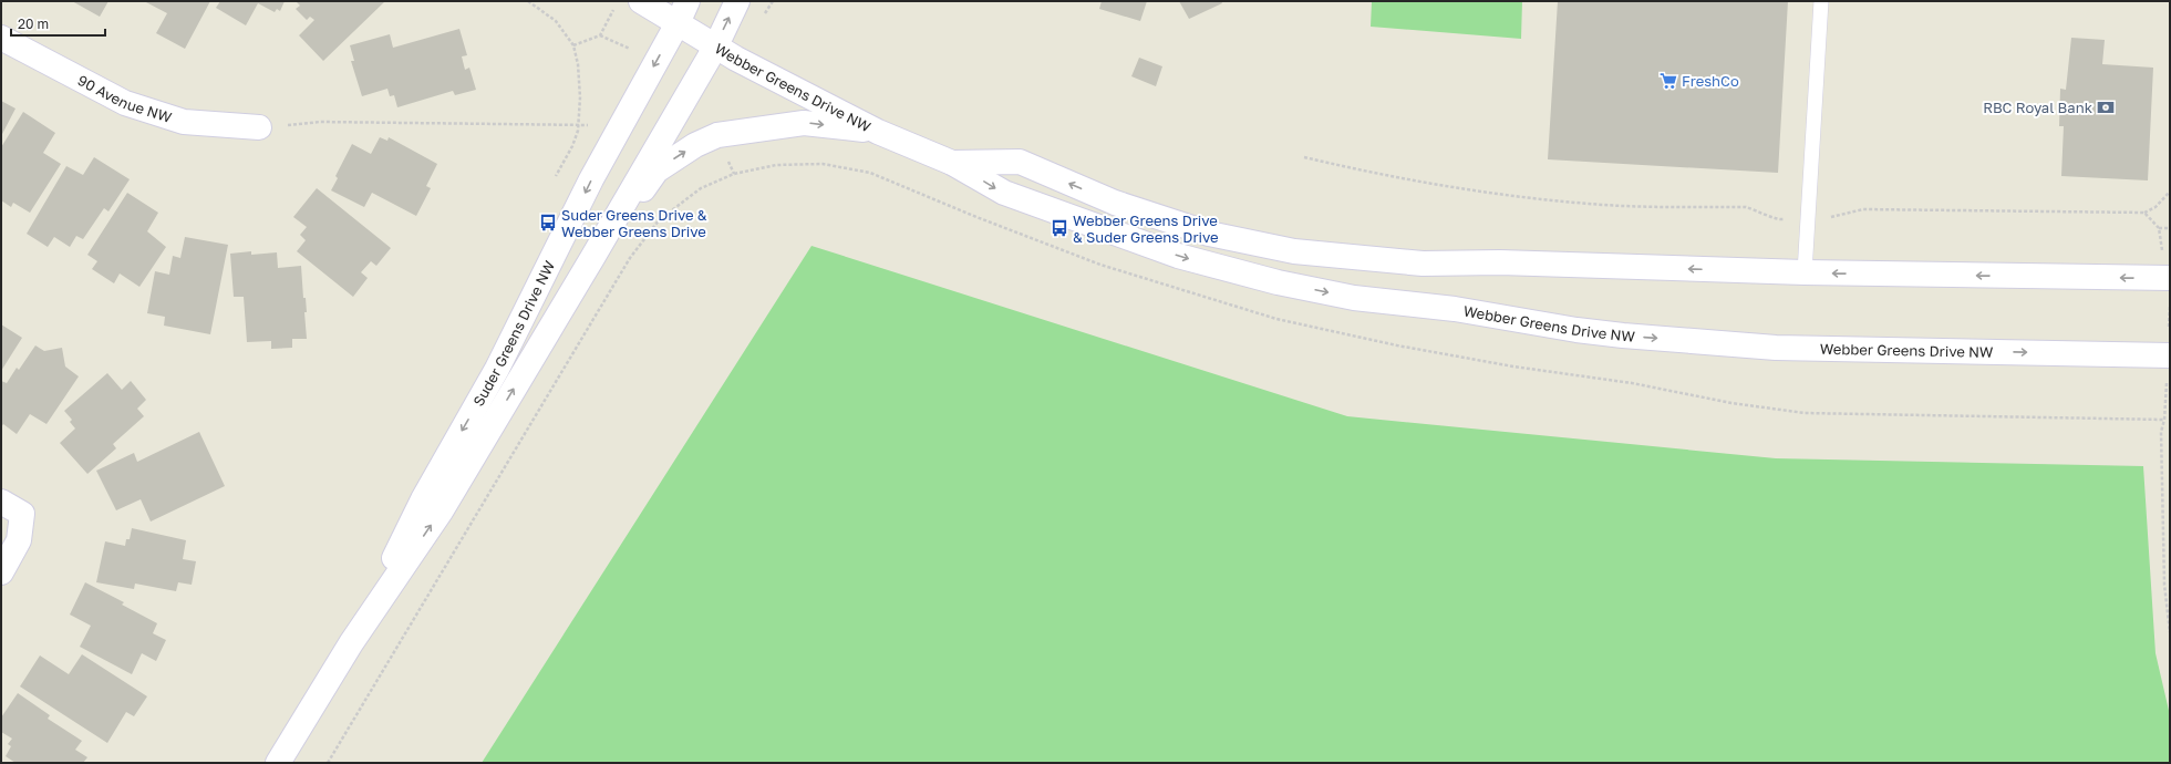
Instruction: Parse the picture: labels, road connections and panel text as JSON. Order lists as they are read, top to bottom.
{
  "streets": {
    "main road": ["Webber Greens Drive NW", "90 Avenue NW", "Suder Greens Drive NW"]
  },
  "crossings": [
    ["Webber Greens Drive NW", "Suder Greens Drive NW"]
  ],
  "places": {
    "supermarket": ["FreshCo"],
    "bank": ["RBC Royal Bank"],
    "bus stop": ["Suder Greens Drive & Webber Greens Drive", "Webber Greens Drive & Suder Greens Drive"]
  },
  "scale_bar": "20 m"
}
